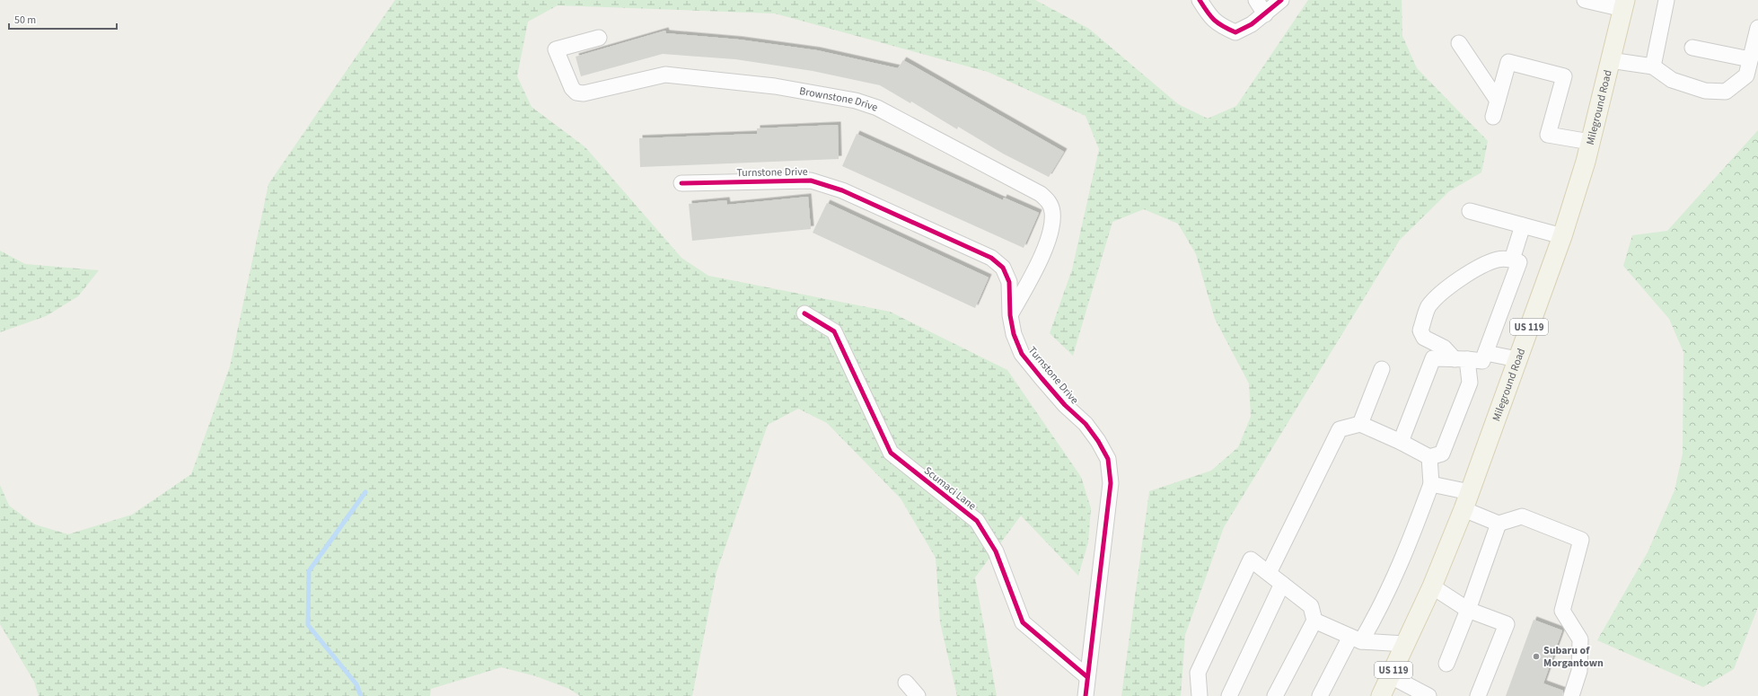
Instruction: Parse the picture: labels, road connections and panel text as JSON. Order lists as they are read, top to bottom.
{
  "streets": {
    "main road": ["Mileground Road", "US 119"],
    "street": ["Brownstone Drive", "Turnstone Drive", "Scumaci Lane"]
  },
  "crossings": [
    ["Brownstone Drive", "Turnstone Drive"],
    ["Turnstone Drive", "Scumaci Lane"]
  ],
  "places": ["Subaru of Morgantown"],
  "scale_bar": "50 m"
}
